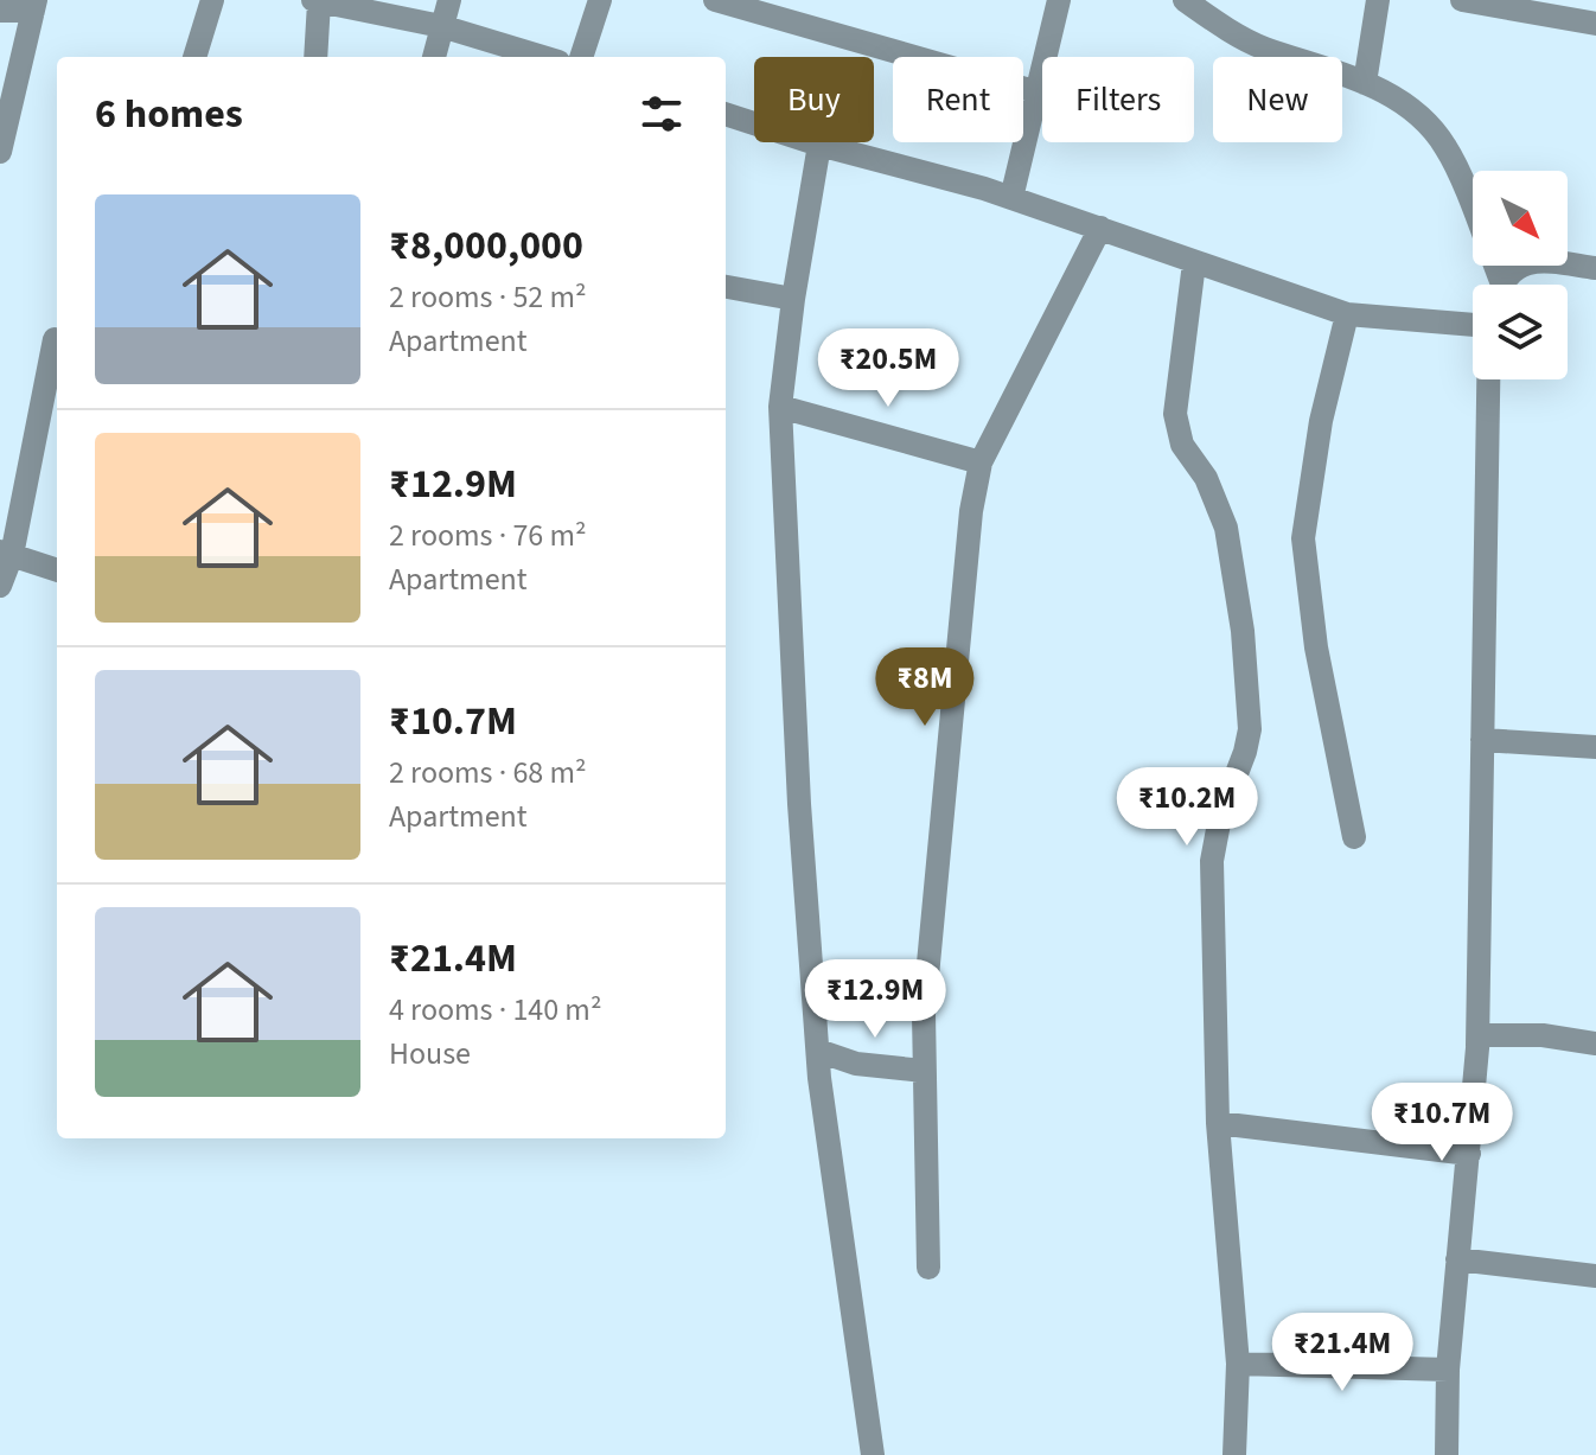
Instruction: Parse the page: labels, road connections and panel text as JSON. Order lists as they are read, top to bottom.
{
  "north": "bottom right",
  "page": {
    "chip": [
      "Buy",
      "Rent",
      "Filters",
      "New"
    ],
    "heading": "6 homes",
    "list": [
      {
        "name": "₹8,000,000",
        "note": "2 rooms · 52 m² · Apartment"
      },
      {
        "name": "₹12.9M",
        "note": "2 rooms · 76 m² · Apartment"
      },
      {
        "name": "₹10.7M",
        "note": "2 rooms · 68 m² · Apartment"
      },
      {
        "name": "₹21.4M",
        "note": "4 rooms · 140 m² · House"
      }
    ],
    "price": [
      "₹20.5M",
      "₹8M",
      "₹10.2M",
      "₹12.9M",
      "₹10.7M",
      "₹21.4M"
    ]
  }
}
